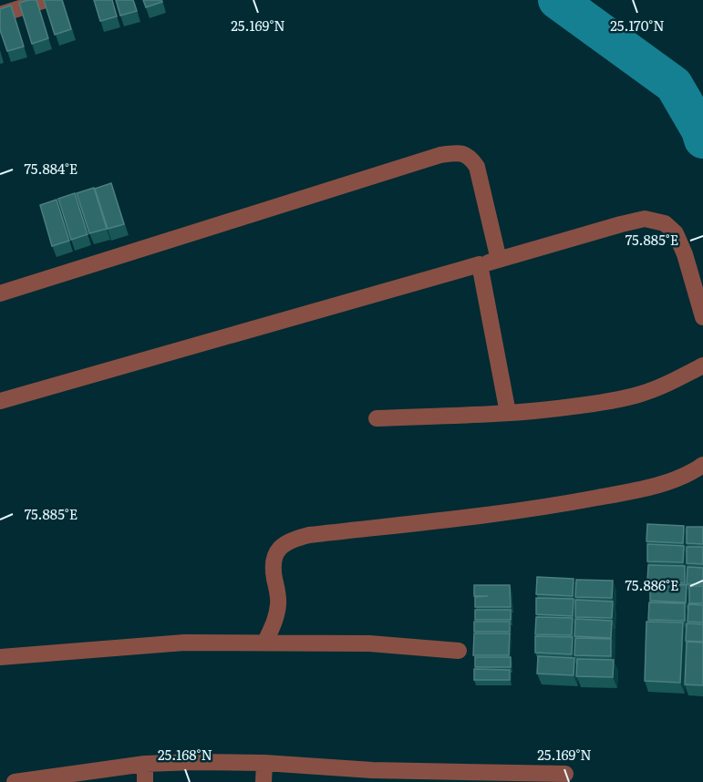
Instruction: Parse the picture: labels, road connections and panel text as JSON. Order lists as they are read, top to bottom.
{
  "coordinates": [
    "25.169°N",
    "25.170°N",
    "75.884°E",
    "75.885°E",
    "75.886°E",
    "25.168°N"
  ]
}
